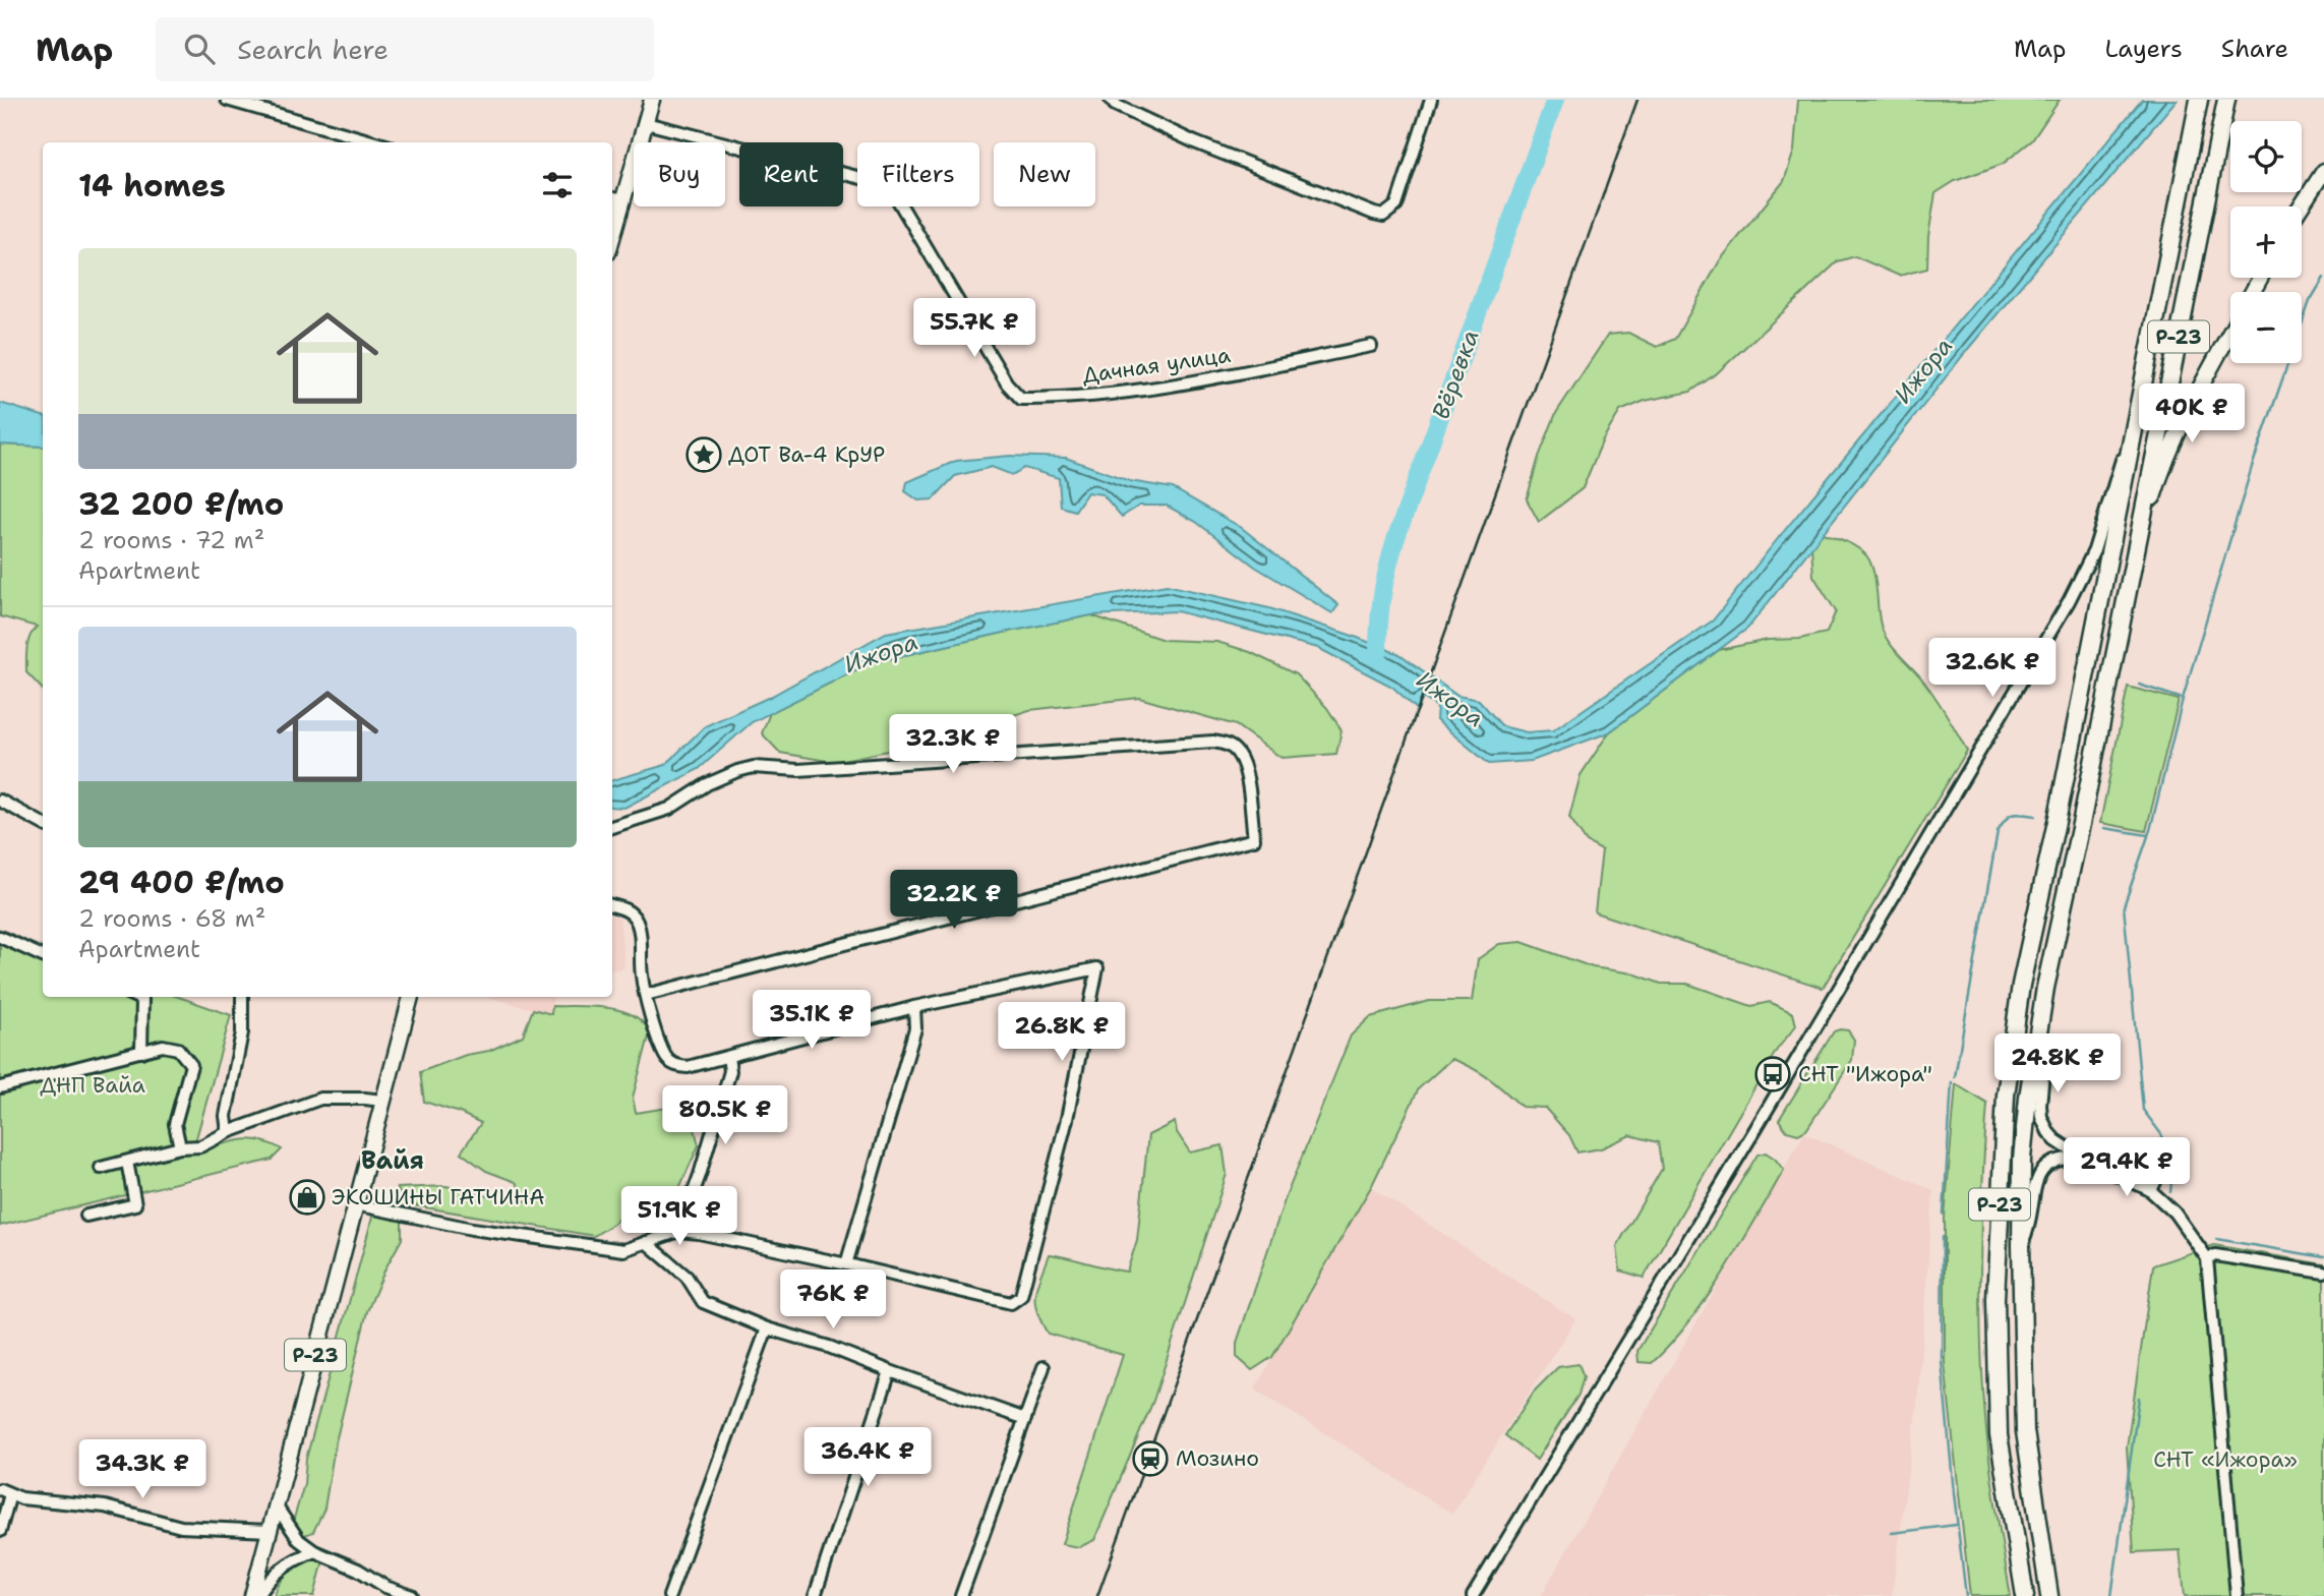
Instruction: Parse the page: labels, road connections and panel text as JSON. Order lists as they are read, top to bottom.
{
  "streets": {
    "highway": ["Р-23"],
    "street": ["Дачная улица"]
  },
  "districts": ["Вайя"],
  "water": ["Ижора", "Вёревка"],
  "parks": ["ДНП Вайа", "СНТ «Ижора»"],
  "places": {
    "place": ["ДОТ Ва-4 КрУР"],
    "bus stop": ["СНТ \"Ижора\""],
    "shop": ["ЭКОШИНЫ ГАТЧИНА"],
    "station": ["Мозино"]
  },
  "page": {
    "header": "Map",
    "search": "Search here",
    "nav": ["Map", "Layers", "Share"],
    "map_buttons": ["+", "−"],
    "chip": [
      "Buy",
      "Rent",
      "Filters",
      "New"
    ],
    "heading": "14 homes",
    "list": [
      {
        "name": "32 200 ₽/mo",
        "note": "2 rooms · 72 m² · Apartment"
      },
      {
        "name": "29 400 ₽/mo",
        "note": "2 rooms · 68 m² · Apartment"
      }
    ],
    "price": [
      "55.7K ₽",
      "40K ₽",
      "32.6K ₽",
      "32.3K ₽",
      "32.2K ₽",
      "35.1K ₽",
      "26.8K ₽",
      "24.8K ₽",
      "80.5K ₽",
      "29.4K ₽",
      "51.9K ₽",
      "76K ₽",
      "36.4K ₽",
      "34.3K ₽"
    ]
  }
}
